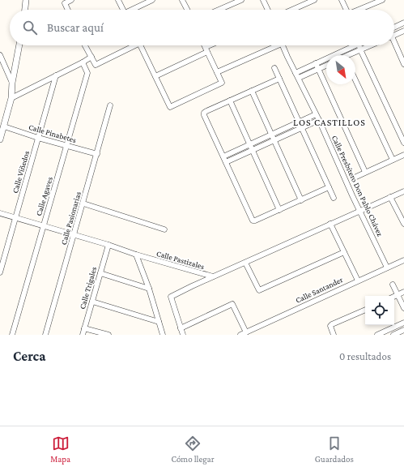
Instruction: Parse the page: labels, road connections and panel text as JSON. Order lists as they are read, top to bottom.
{
  "streets": {
    "street": [
      "Calle Pinabetes",
      "Calle Viñedos",
      "Calle Presbítero Don Pablo Chávez",
      "Calle Agaves",
      "Calle Pasionarias",
      "Calle Pastizales",
      "Calle Trigales",
      "Calle Santander"
    ]
  },
  "crossings": [
    ["Calle Pinabetes", "Calle Viñedos"],
    ["Calle Pinabetes", "Calle Agaves"],
    ["Calle Pinabetes", "Calle Pasionarias"],
    ["Calle Viñedos", "Calle Pastizales"],
    ["Calle Presbítero Don Pablo Chávez", "Calle Pastizales"],
    ["Calle Presbítero Don Pablo Chávez", "Calle Santander"],
    ["Calle Agaves", "Calle Pastizales"],
    ["Calle Pasionarias", "Calle Pastizales"],
    ["Calle Pastizales", "Calle Trigales"]
  ],
  "districts": ["LOS CASTILLOS"],
  "north": "bottom right",
  "page": {
    "search": "Buscar aquí",
    "heading": ["Cerca", "0 resultados"],
    "nav": ["Mapa", "Cómo llegar", "Guardados"]
  }
}
